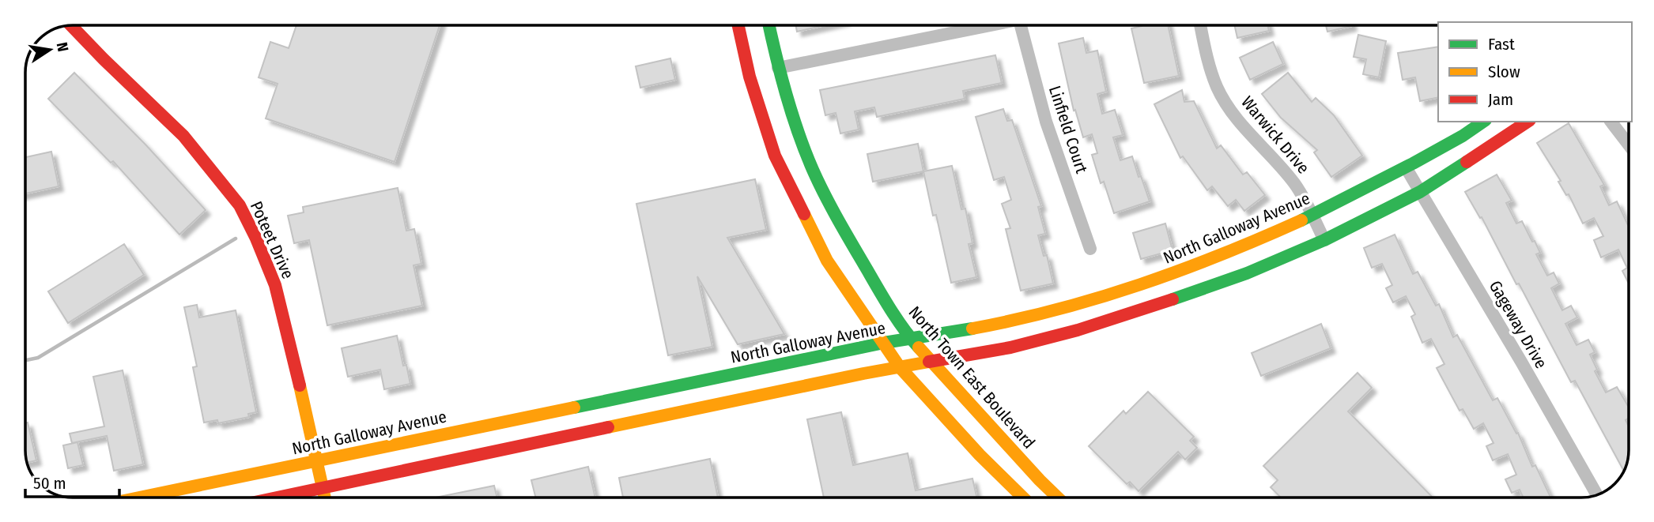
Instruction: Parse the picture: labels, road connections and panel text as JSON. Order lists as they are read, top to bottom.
{
  "streets": {
    "main road": ["North Galloway Avenue", "Poteet Drive", "North Town East Boulevard"],
    "street": ["Linfield Court", "Warwick Drive", "Gageway Drive"]
  },
  "crossings": [
    ["Warwick Drive", "North Galloway Avenue"],
    ["North Galloway Avenue", "Poteet Drive"],
    ["North Galloway Avenue", "Gageway Drive"],
    ["North Galloway Avenue", "North Town East Boulevard"]
  ],
  "legend": ["Fast", "Slow", "Jam"],
  "scale_bar": "50 m",
  "north": "right"
}
